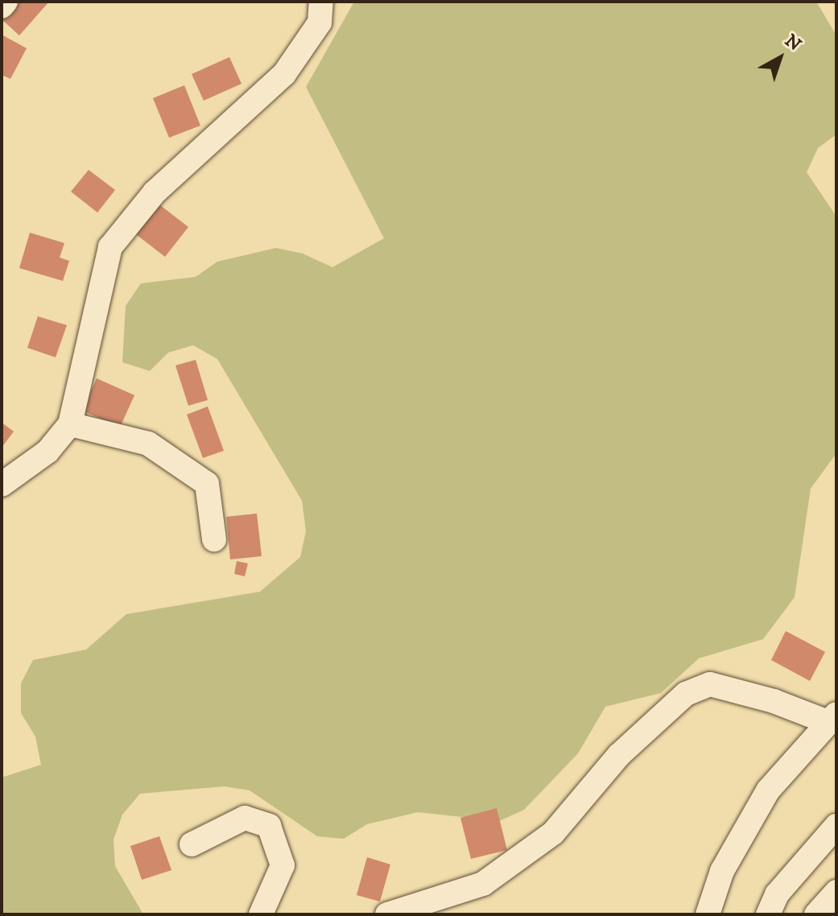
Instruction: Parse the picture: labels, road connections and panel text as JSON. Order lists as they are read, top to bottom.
{
  "north": "top right"
}
